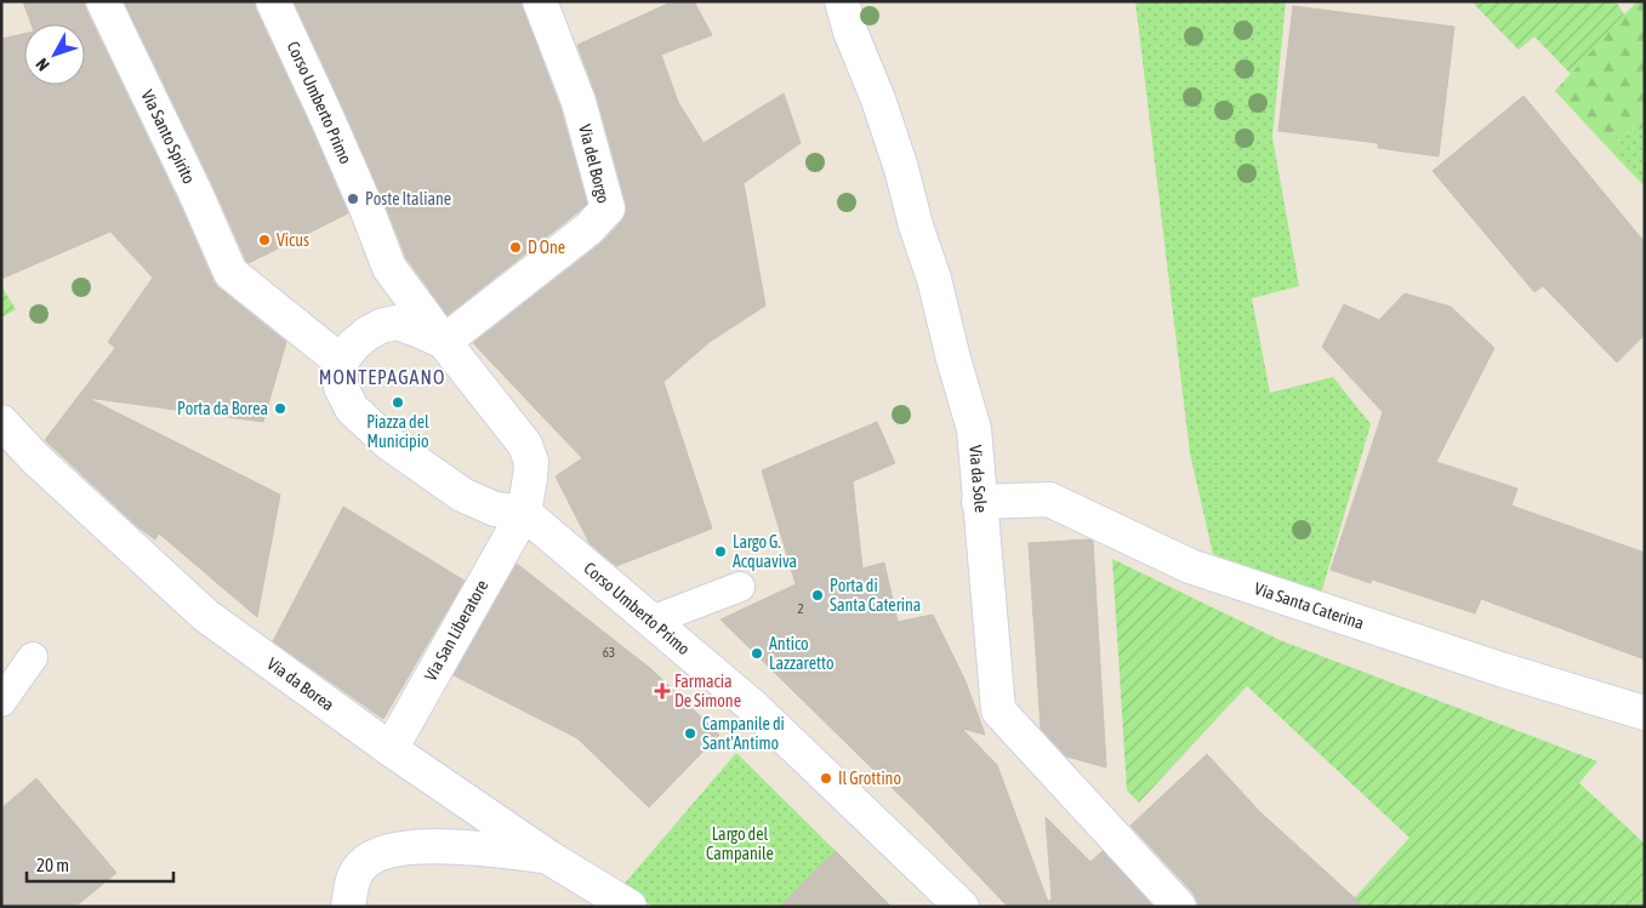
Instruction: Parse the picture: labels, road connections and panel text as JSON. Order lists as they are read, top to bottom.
{
  "streets": {
    "street": [
      "Corso Umberto Primo",
      "Via Santo Spirito",
      "Via del Borgo",
      "Via da Sole",
      "Via Santa Caterina",
      "Via San Liberatore",
      "Via da Borea"
    ]
  },
  "crossings": [
    ["Corso Umberto Primo", "Via del Borgo"],
    ["Corso Umberto Primo", "Via San Liberatore"],
    ["Via da Sole", "Via Santa Caterina"],
    ["Via San Liberatore", "Via da Borea"]
  ],
  "districts": ["MONTEPAGANO"],
  "parks": ["Largo del Campanile"],
  "places": {
    "other": [
      "Poste Italiane",
      "Vicus",
      "D One",
      "Piazza del Municipio",
      "Porta da Borea",
      "Largo G. Acquaviva",
      "Porta di Santa Caterina",
      "Antico Lazzaretto",
      "Campanile di Sant'Antimo",
      "Il Grottino"
    ],
    "health": ["Farmacia De Simone"]
  },
  "house_numbers": ["2", "63"],
  "scale_bar": "20 m",
  "north": "bottom left"
}
